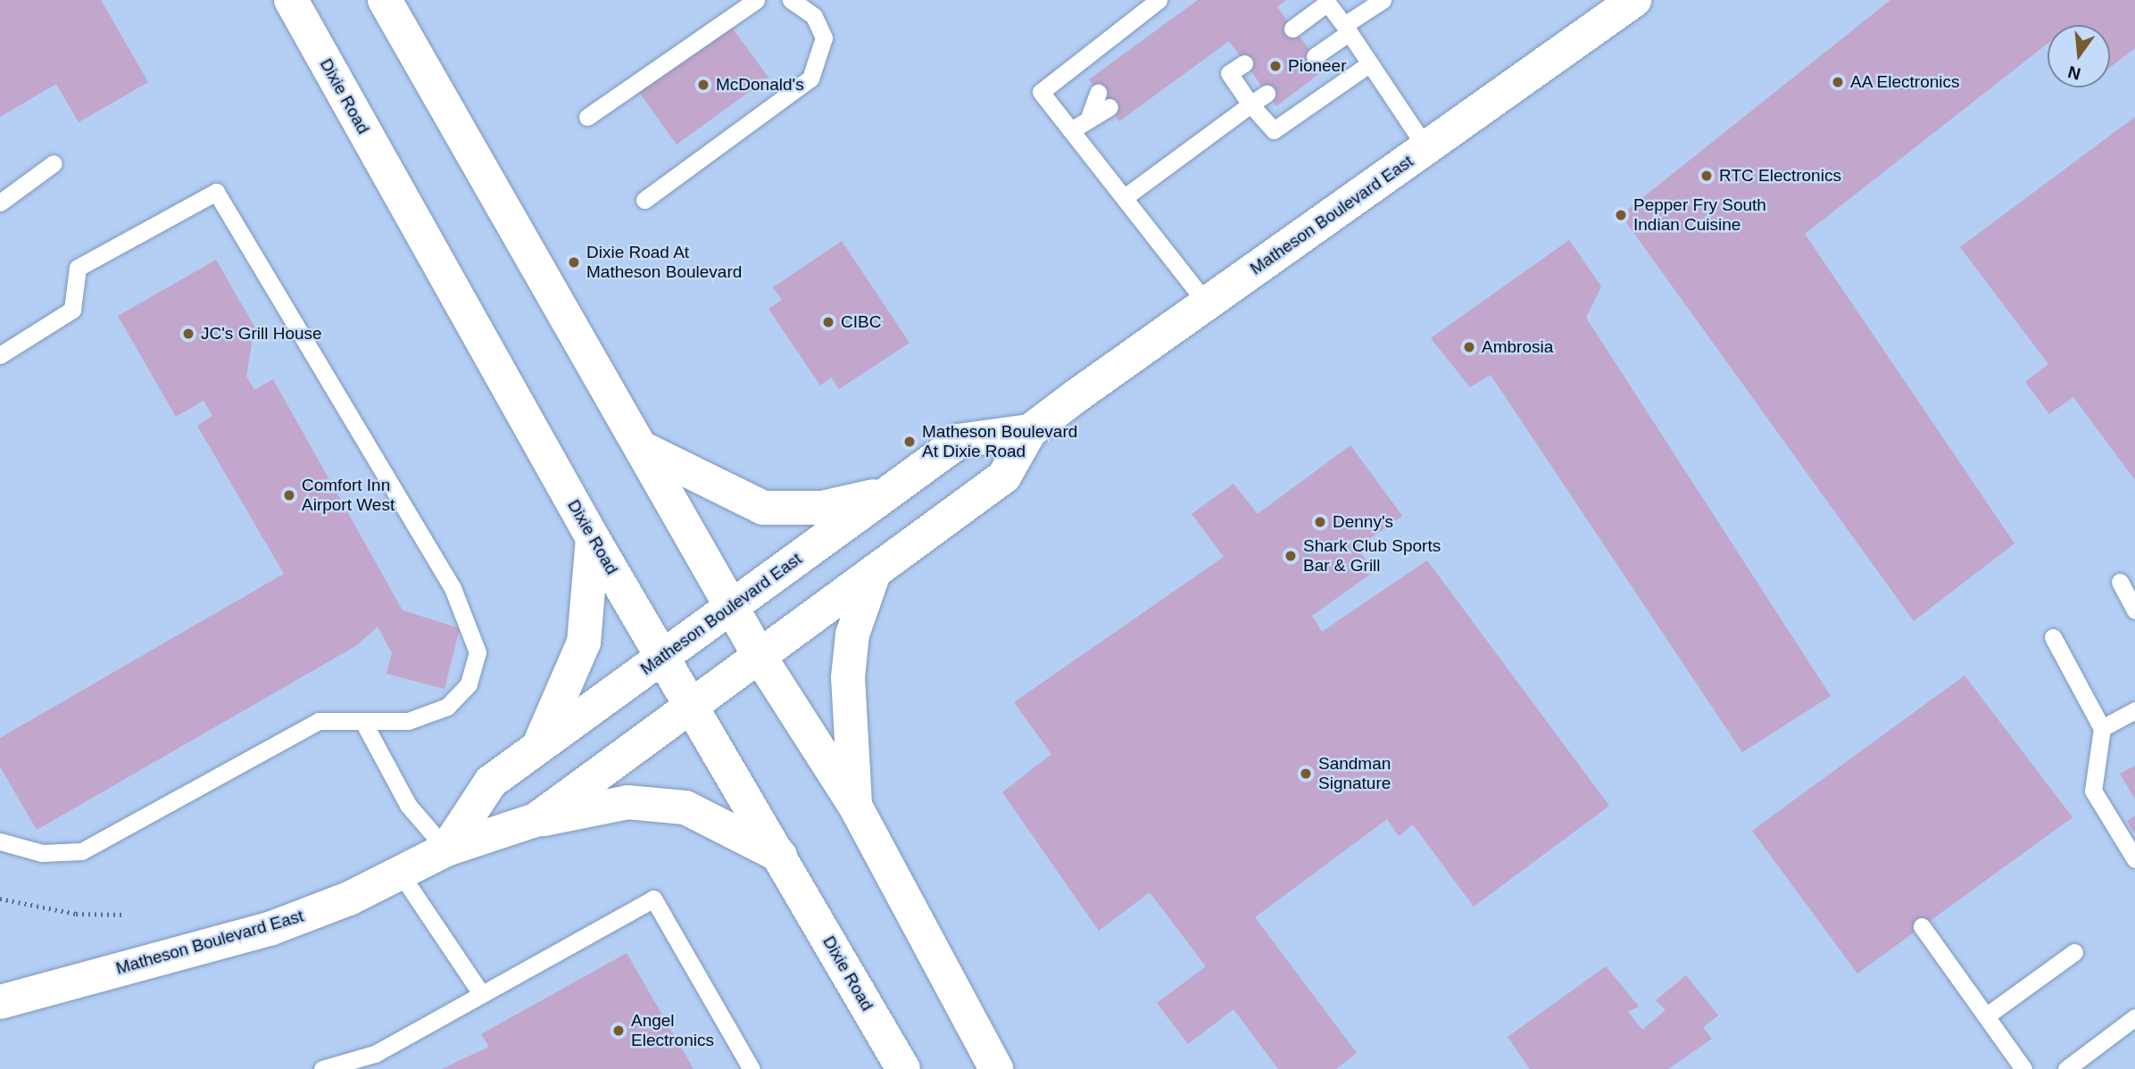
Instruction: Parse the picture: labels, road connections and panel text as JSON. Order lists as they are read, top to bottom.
{
  "streets": {
    "main road": ["Dixie Road", "Matheson Boulevard East"]
  },
  "crossings": [
    ["Dixie Road", "Matheson Boulevard East"]
  ],
  "places": [
    "Pioneer",
    "AA Electronics",
    "McDonald's",
    "RTC Electronics",
    "Pepper Fry South Indian Cuisine",
    "Dixie Road At Matheson Boulevard",
    "CIBC",
    "JC's Grill House",
    "Ambrosia",
    "Matheson Boulevard At Dixie Road",
    "Comfort Inn Airport West",
    "Denny's",
    "Shark Club Sports Bar & Grill",
    "Sandman Signature",
    "Angel Electronics"
  ],
  "north": "bottom"
}
